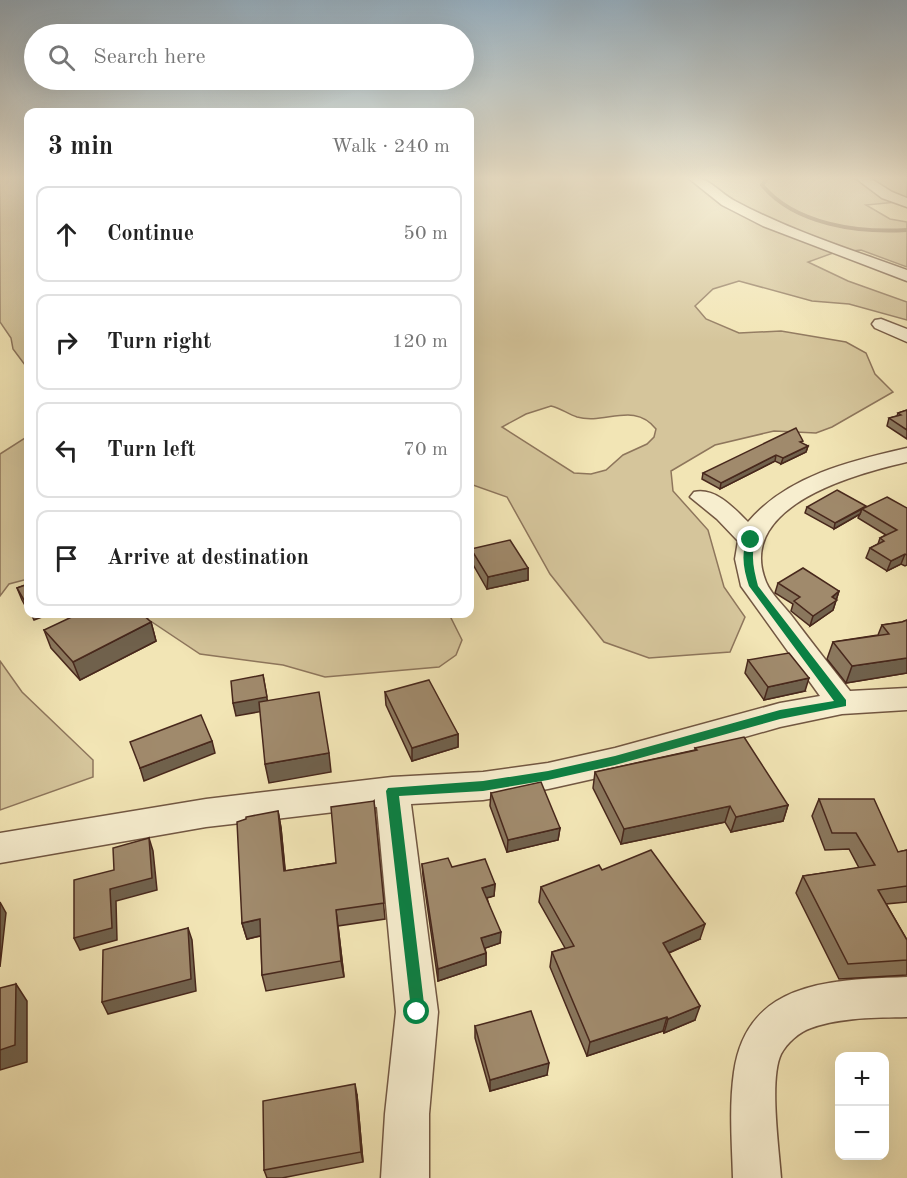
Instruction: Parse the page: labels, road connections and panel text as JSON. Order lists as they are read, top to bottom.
{
  "page": {
    "search": "Search here",
    "heading": ["3 min", "Walk · 240 m"],
    "list": [
      ["Continue", "50 m"],
      ["Turn right", "120 m"],
      ["Turn left", "70 m"],
      "Arrive at destination"
    ],
    "map_buttons": ["+", "−"]
  }
}
